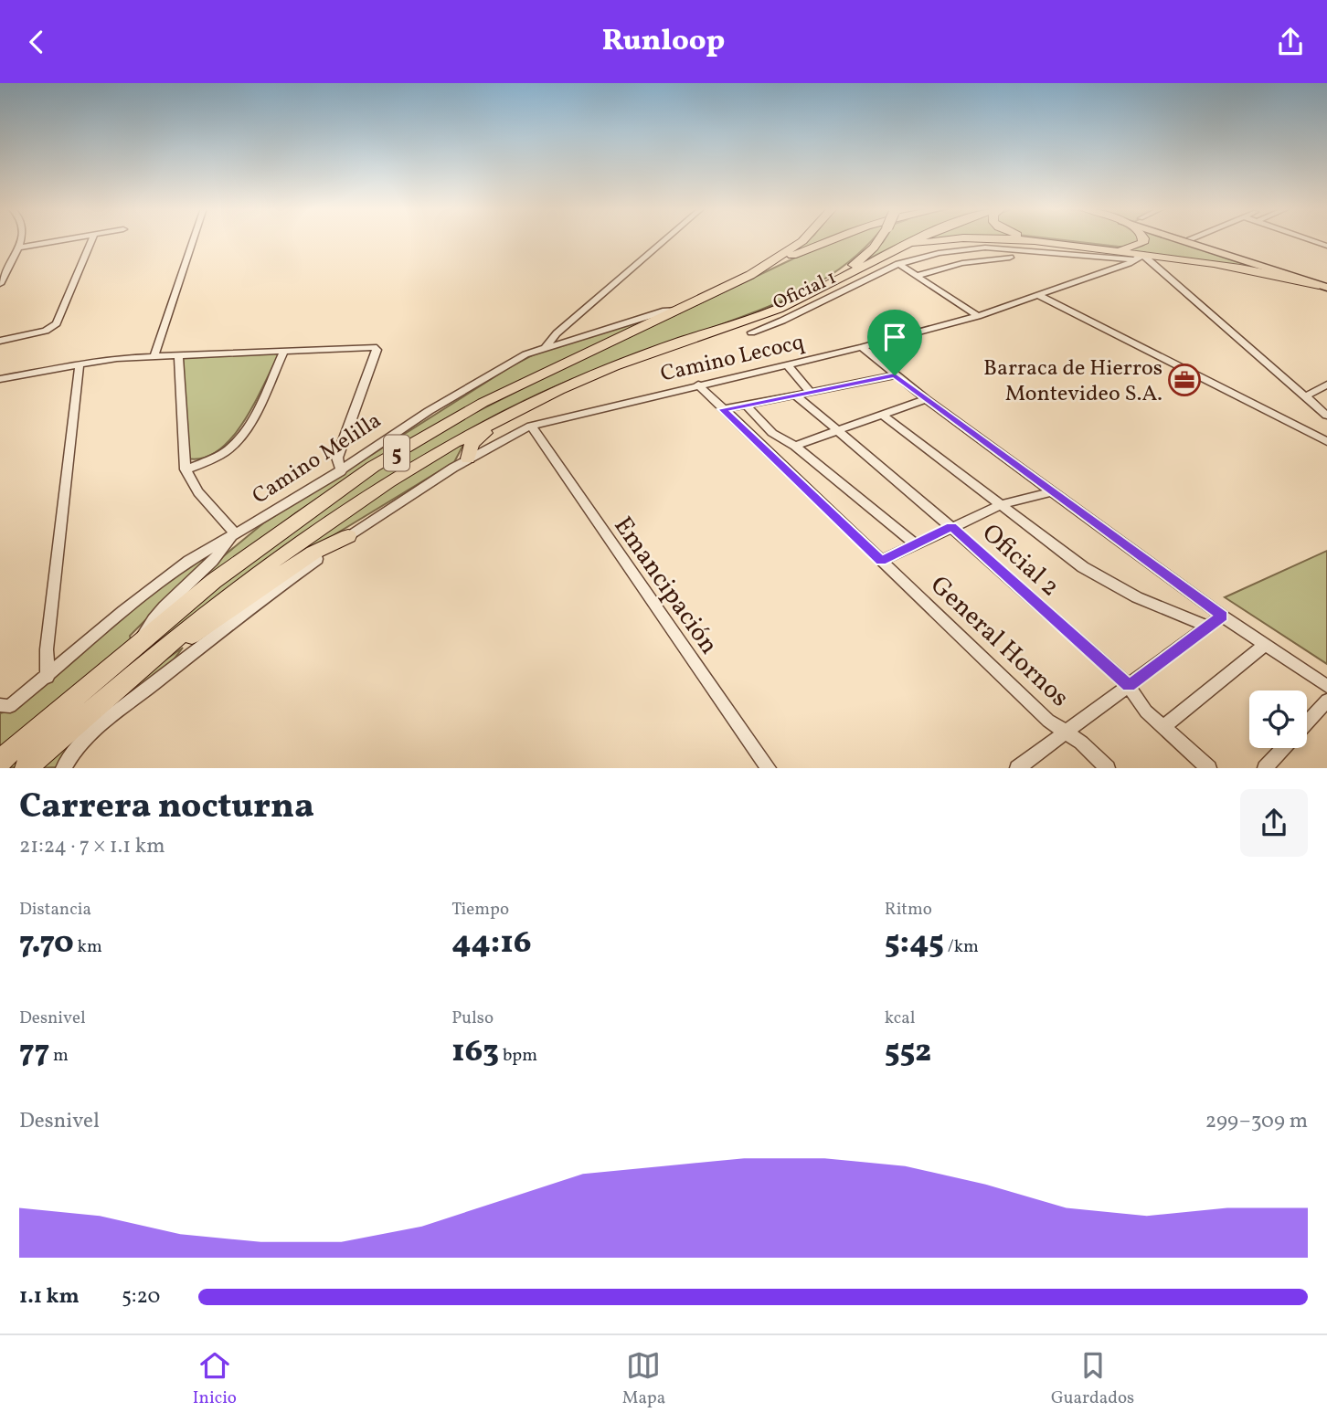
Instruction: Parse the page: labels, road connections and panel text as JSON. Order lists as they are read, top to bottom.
{
  "streets": {
    "highway": ["5"],
    "street": [
      "Oficial 1",
      "Camino Lecocq",
      "Camino Melilla",
      "Oficial 2",
      "Emancipación",
      "General Hornos"
    ]
  },
  "crossings": [
    ["Oficial 1", "Camino Lecocq"],
    ["Camino Lecocq", "Emancipación"],
    ["Camino Lecocq", "General Hornos"],
    ["5", "Camino Melilla"]
  ],
  "places": {
    "office": ["Barraca de Hierros Montevideo S.A."]
  },
  "page": {
    "header": "Runloop",
    "heading": ["Carrera nocturna", "21:24 · 7 × 1.1 km"],
    "stats": [
      ["Distancia", "7.70 km"],
      ["Tiempo", "44:16"],
      ["Ritmo", "5:45 /km"],
      ["Desnivel", "77 m"],
      ["Pulso", "163 bpm"],
      ["kcal", "552"]
    ],
    "chart": ["Desnivel", "299–309 m"],
    "list": [
      {
        "name": "1.1 km",
        "note": "5:20"
      }
    ],
    "tabs": ["Inicio", "Mapa", "Guardados"]
  }
}
